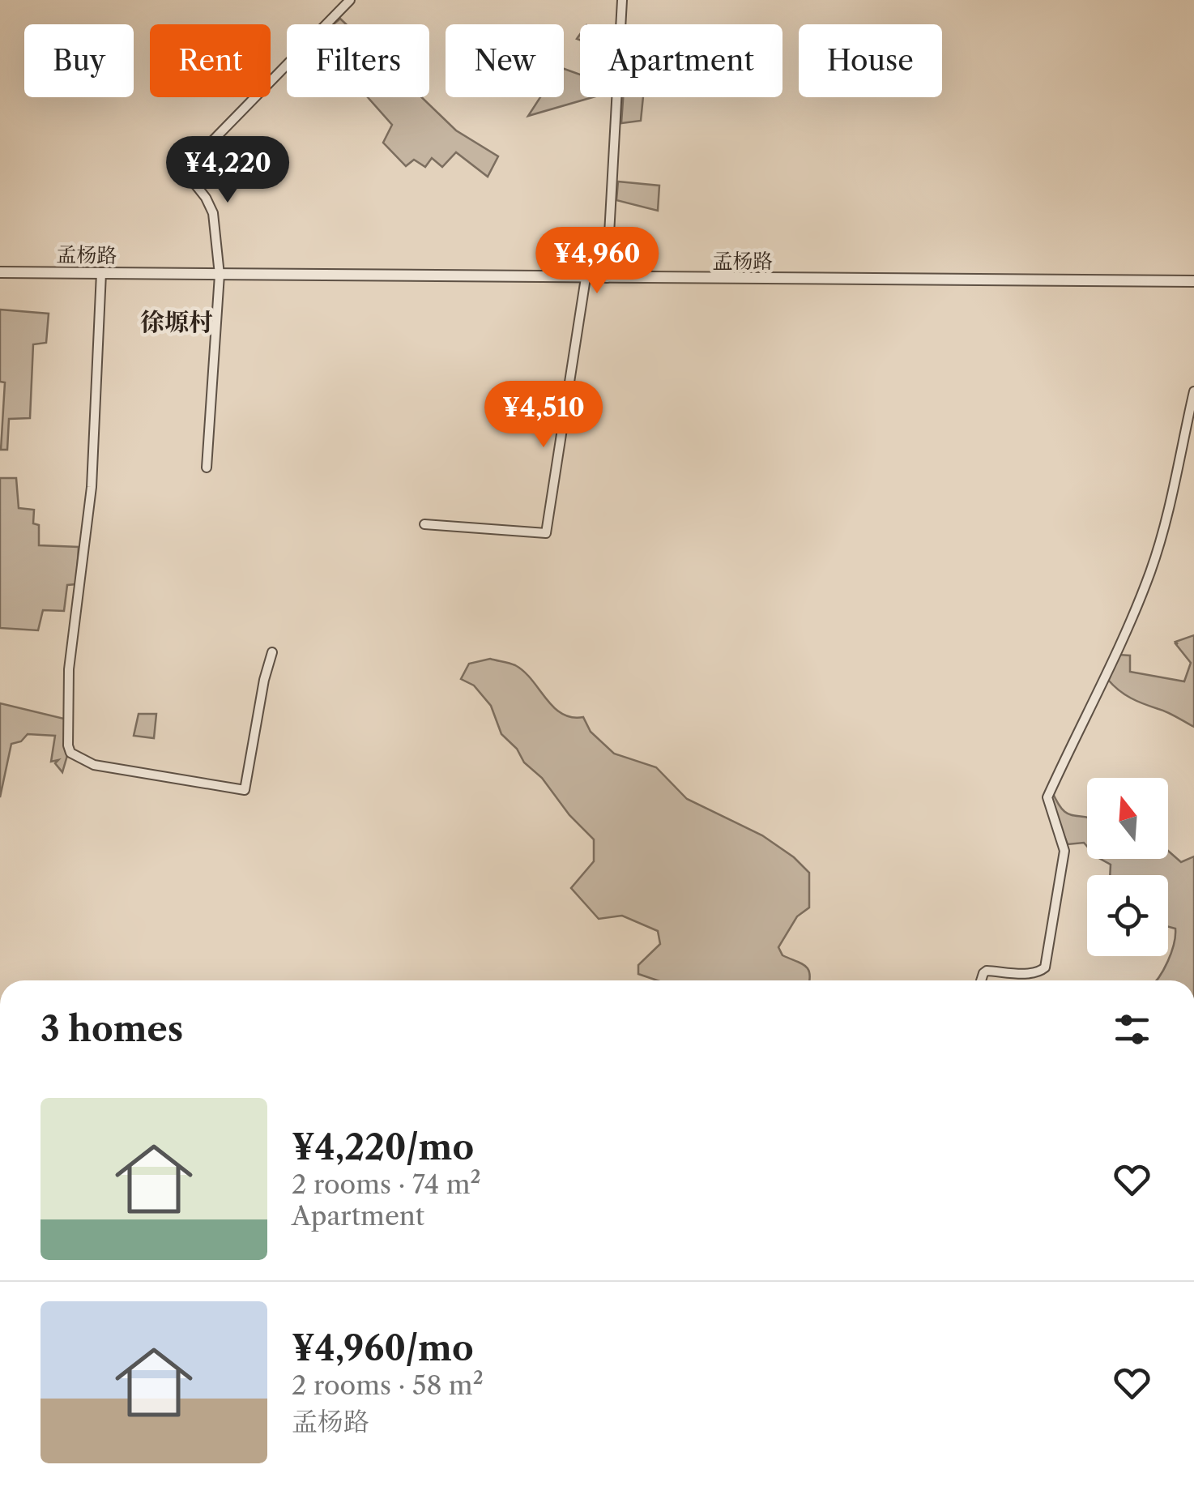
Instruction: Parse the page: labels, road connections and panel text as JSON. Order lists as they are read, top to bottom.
{
  "streets": {
    "street": ["孟杨路"]
  },
  "districts": ["徐塬村"],
  "north": "top",
  "page": {
    "chip": [
      "Buy",
      "Rent",
      "Filters",
      "New",
      "Apartment",
      "House"
    ],
    "price": ["¥4,220", "¥4,960", "¥4,510"],
    "heading": "3 homes",
    "list": [
      {
        "name": "¥4,220/mo",
        "note": "2 rooms · 74 m² · Apartment"
      },
      {
        "name": "¥4,960/mo",
        "note": "2 rooms · 58 m² · 孟杨路"
      }
    ]
  }
}
